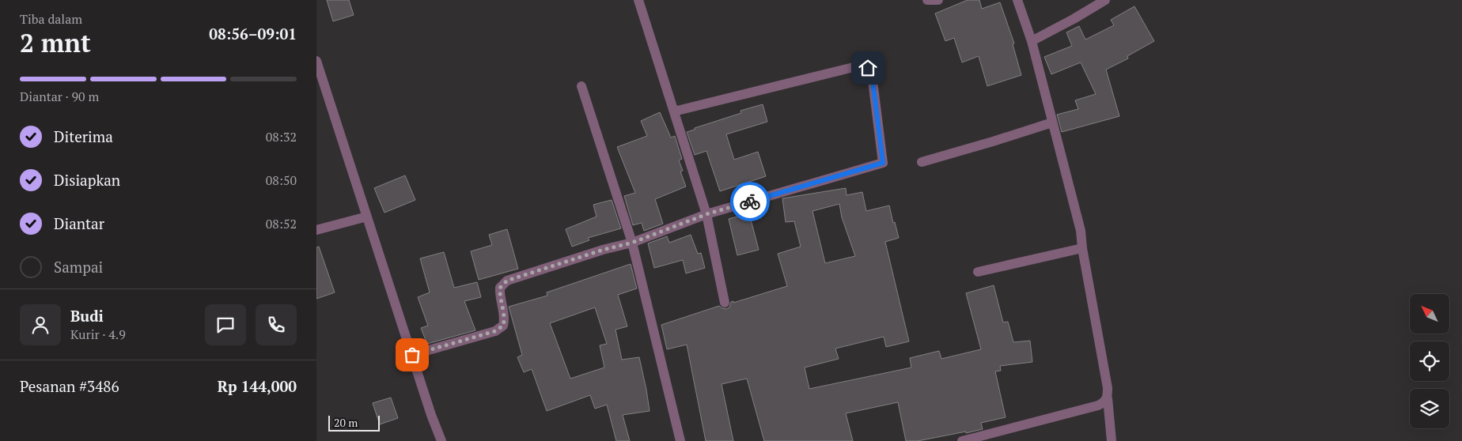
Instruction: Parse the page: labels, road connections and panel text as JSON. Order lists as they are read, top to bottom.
{
  "scale_bar": "20 m",
  "north": "top left",
  "page": {
    "heading": ["2 mnt", "Tiba dalam", "08:56–09:01"],
    "panel": [
      "Budi",
      "Kurir · 4.9",
      "Pesanan #3486",
      "Rp 144,000"
    ],
    "bar": "Diantar · 90 m",
    "list": [
      ["Diterima", "08:32"],
      ["Disiapkan", "08:50"],
      ["Diantar", "08:52"],
      "Sampai"
    ],
    "scale": "20 m"
  }
}
